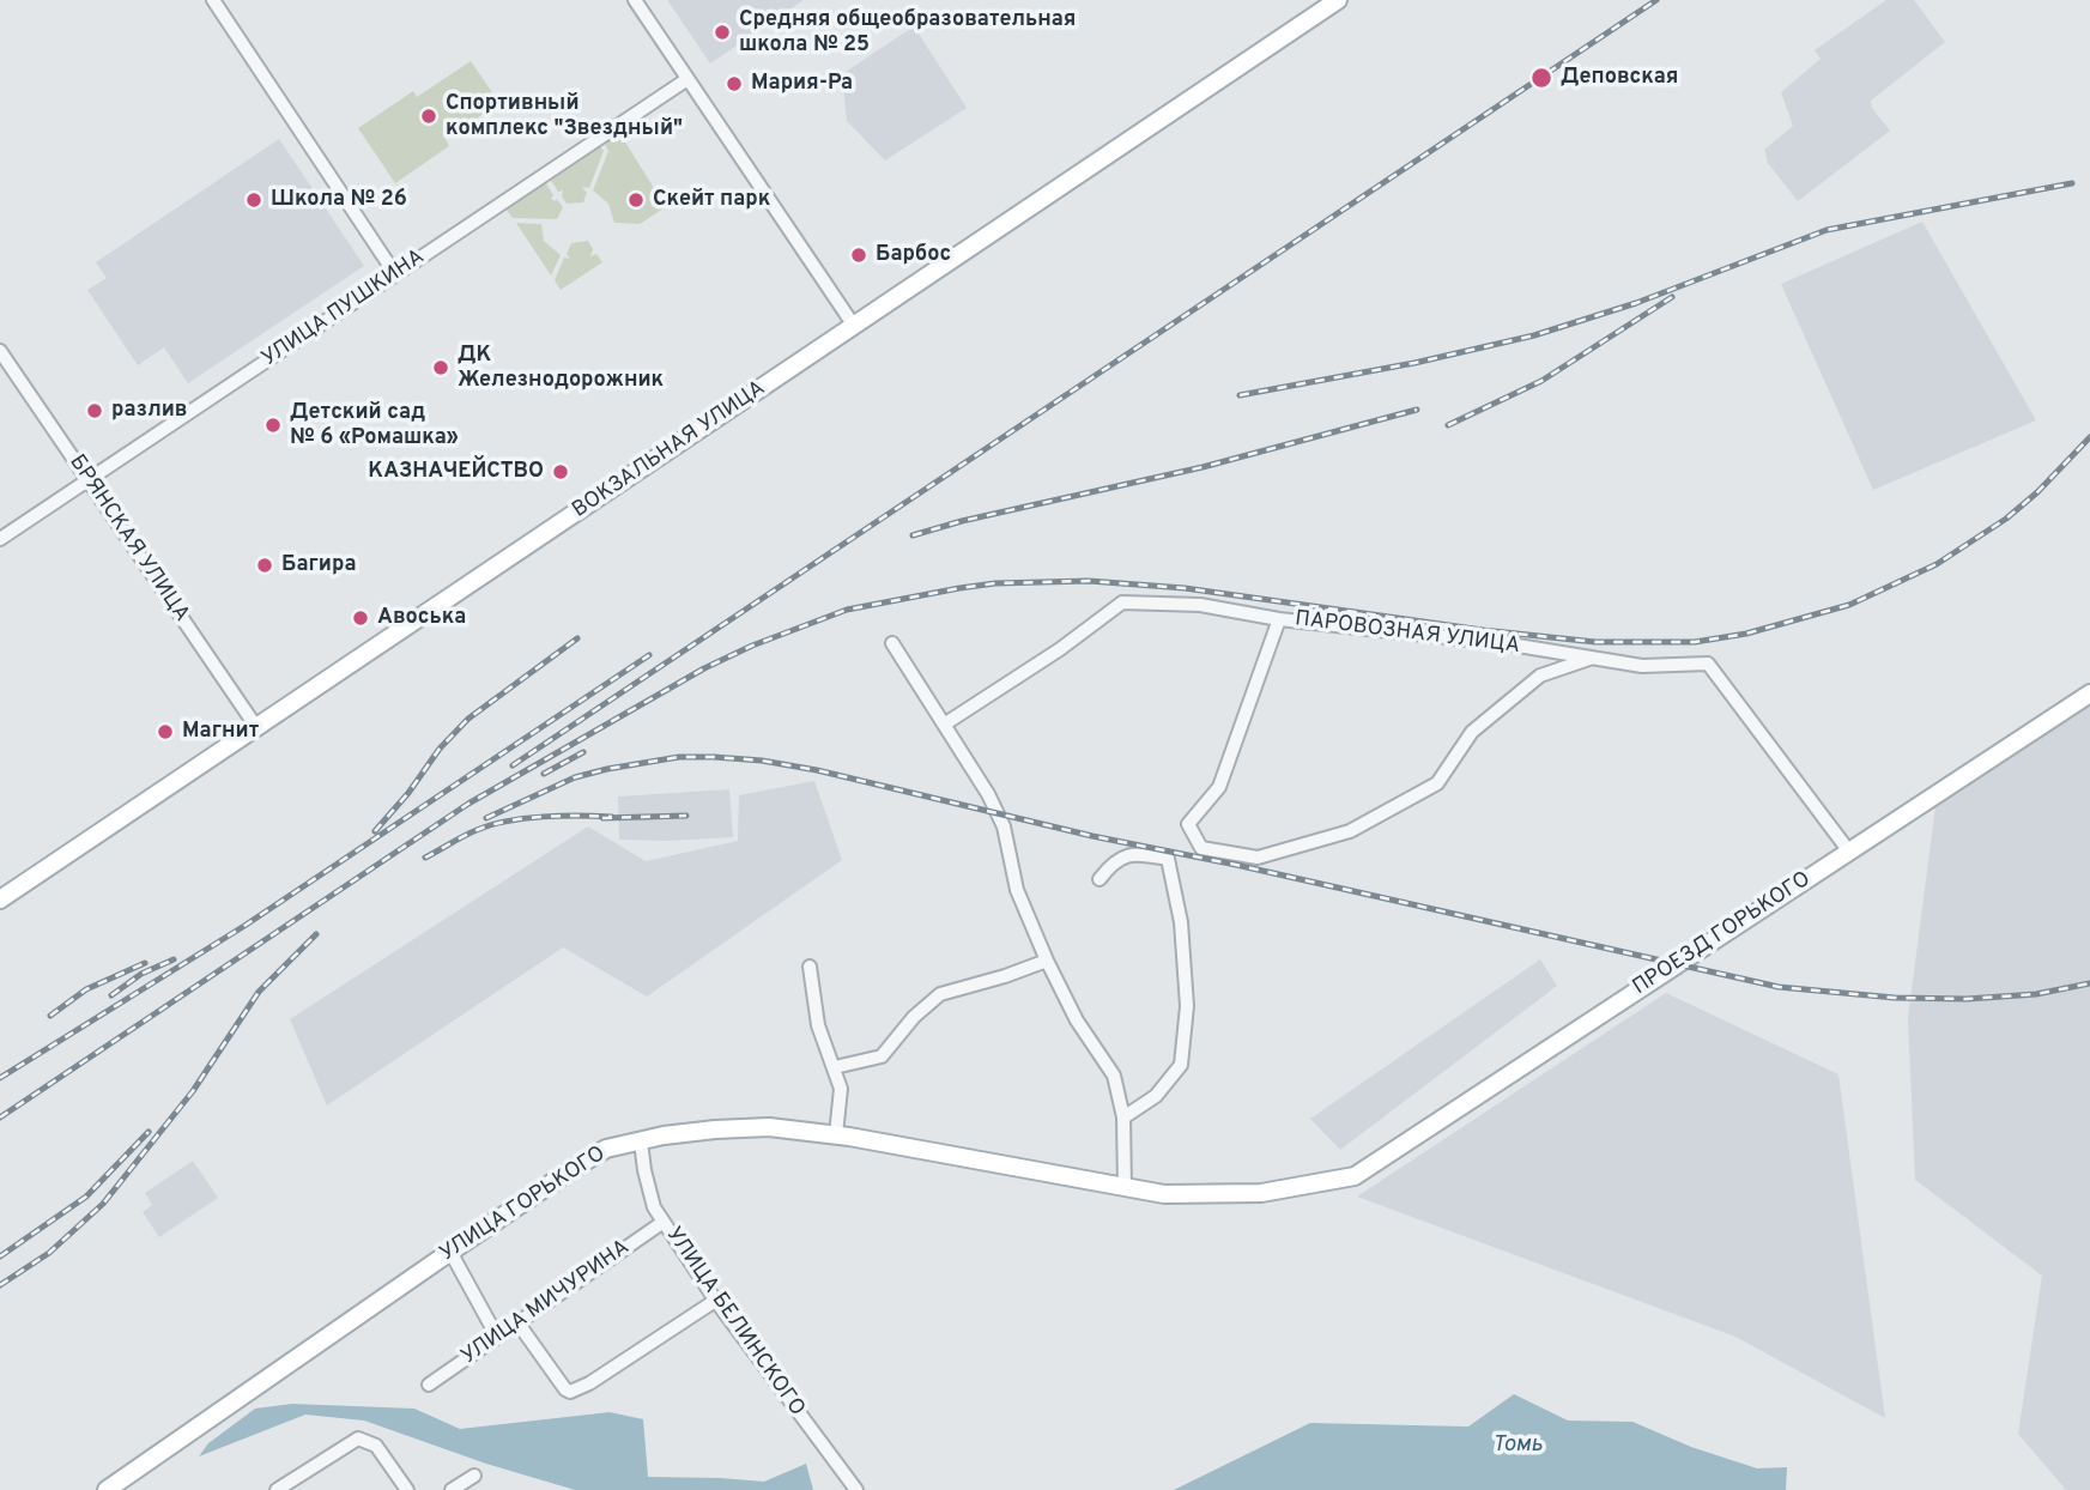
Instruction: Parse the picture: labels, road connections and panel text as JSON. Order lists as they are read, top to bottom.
{
  "streets": {
    "main road": ["ВОКЗАЛЬНАЯ УЛИЦА", "ПРОЕЗД ГОРЬКОГО", "УЛИЦА ГОРЬКОГО"],
    "street": [
      "УЛИЦА ПУШКИНА",
      "БРЯНСКАЯ УЛИЦА",
      "ПАРОВОЗНАЯ УЛИЦА",
      "УЛИЦА МИЧУРИНА",
      "УЛИЦА БЕЛИНСКОГО"
    ]
  },
  "crossings": [
    ["УЛИЦА ПУШКИНА", "БРЯНСКАЯ УЛИЦА"],
    ["ВОКЗАЛЬНАЯ УЛИЦА", "БРЯНСКАЯ УЛИЦА"],
    ["ПАРОВОЗНАЯ УЛИЦА", "ПРОЕЗД ГОРЬКОГО"],
    ["ПРОЕЗД ГОРЬКОГО", "УЛИЦА ГОРЬКОГО"],
    ["УЛИЦА ГОРЬКОГО", "УЛИЦА БЕЛИНСКОГО"],
    ["УЛИЦА МИЧУРИНА", "УЛИЦА БЕЛИНСКОГО"]
  ],
  "water": ["Томь"],
  "places": [
    "Средняя общеобразовательная школа № 25",
    "Деповская",
    "Мария-Ра",
    "Спортивный комплекс \"Звездный\"",
    "Школа № 26",
    "Скейт парк",
    "Барбос",
    "ДК Железнодорожник",
    "разлив",
    "Детский сад № 6 «Ромашка»",
    "КАЗНАЧЕЙСТВО",
    "Багира",
    "Авоська",
    "Магнит"
  ]
}
